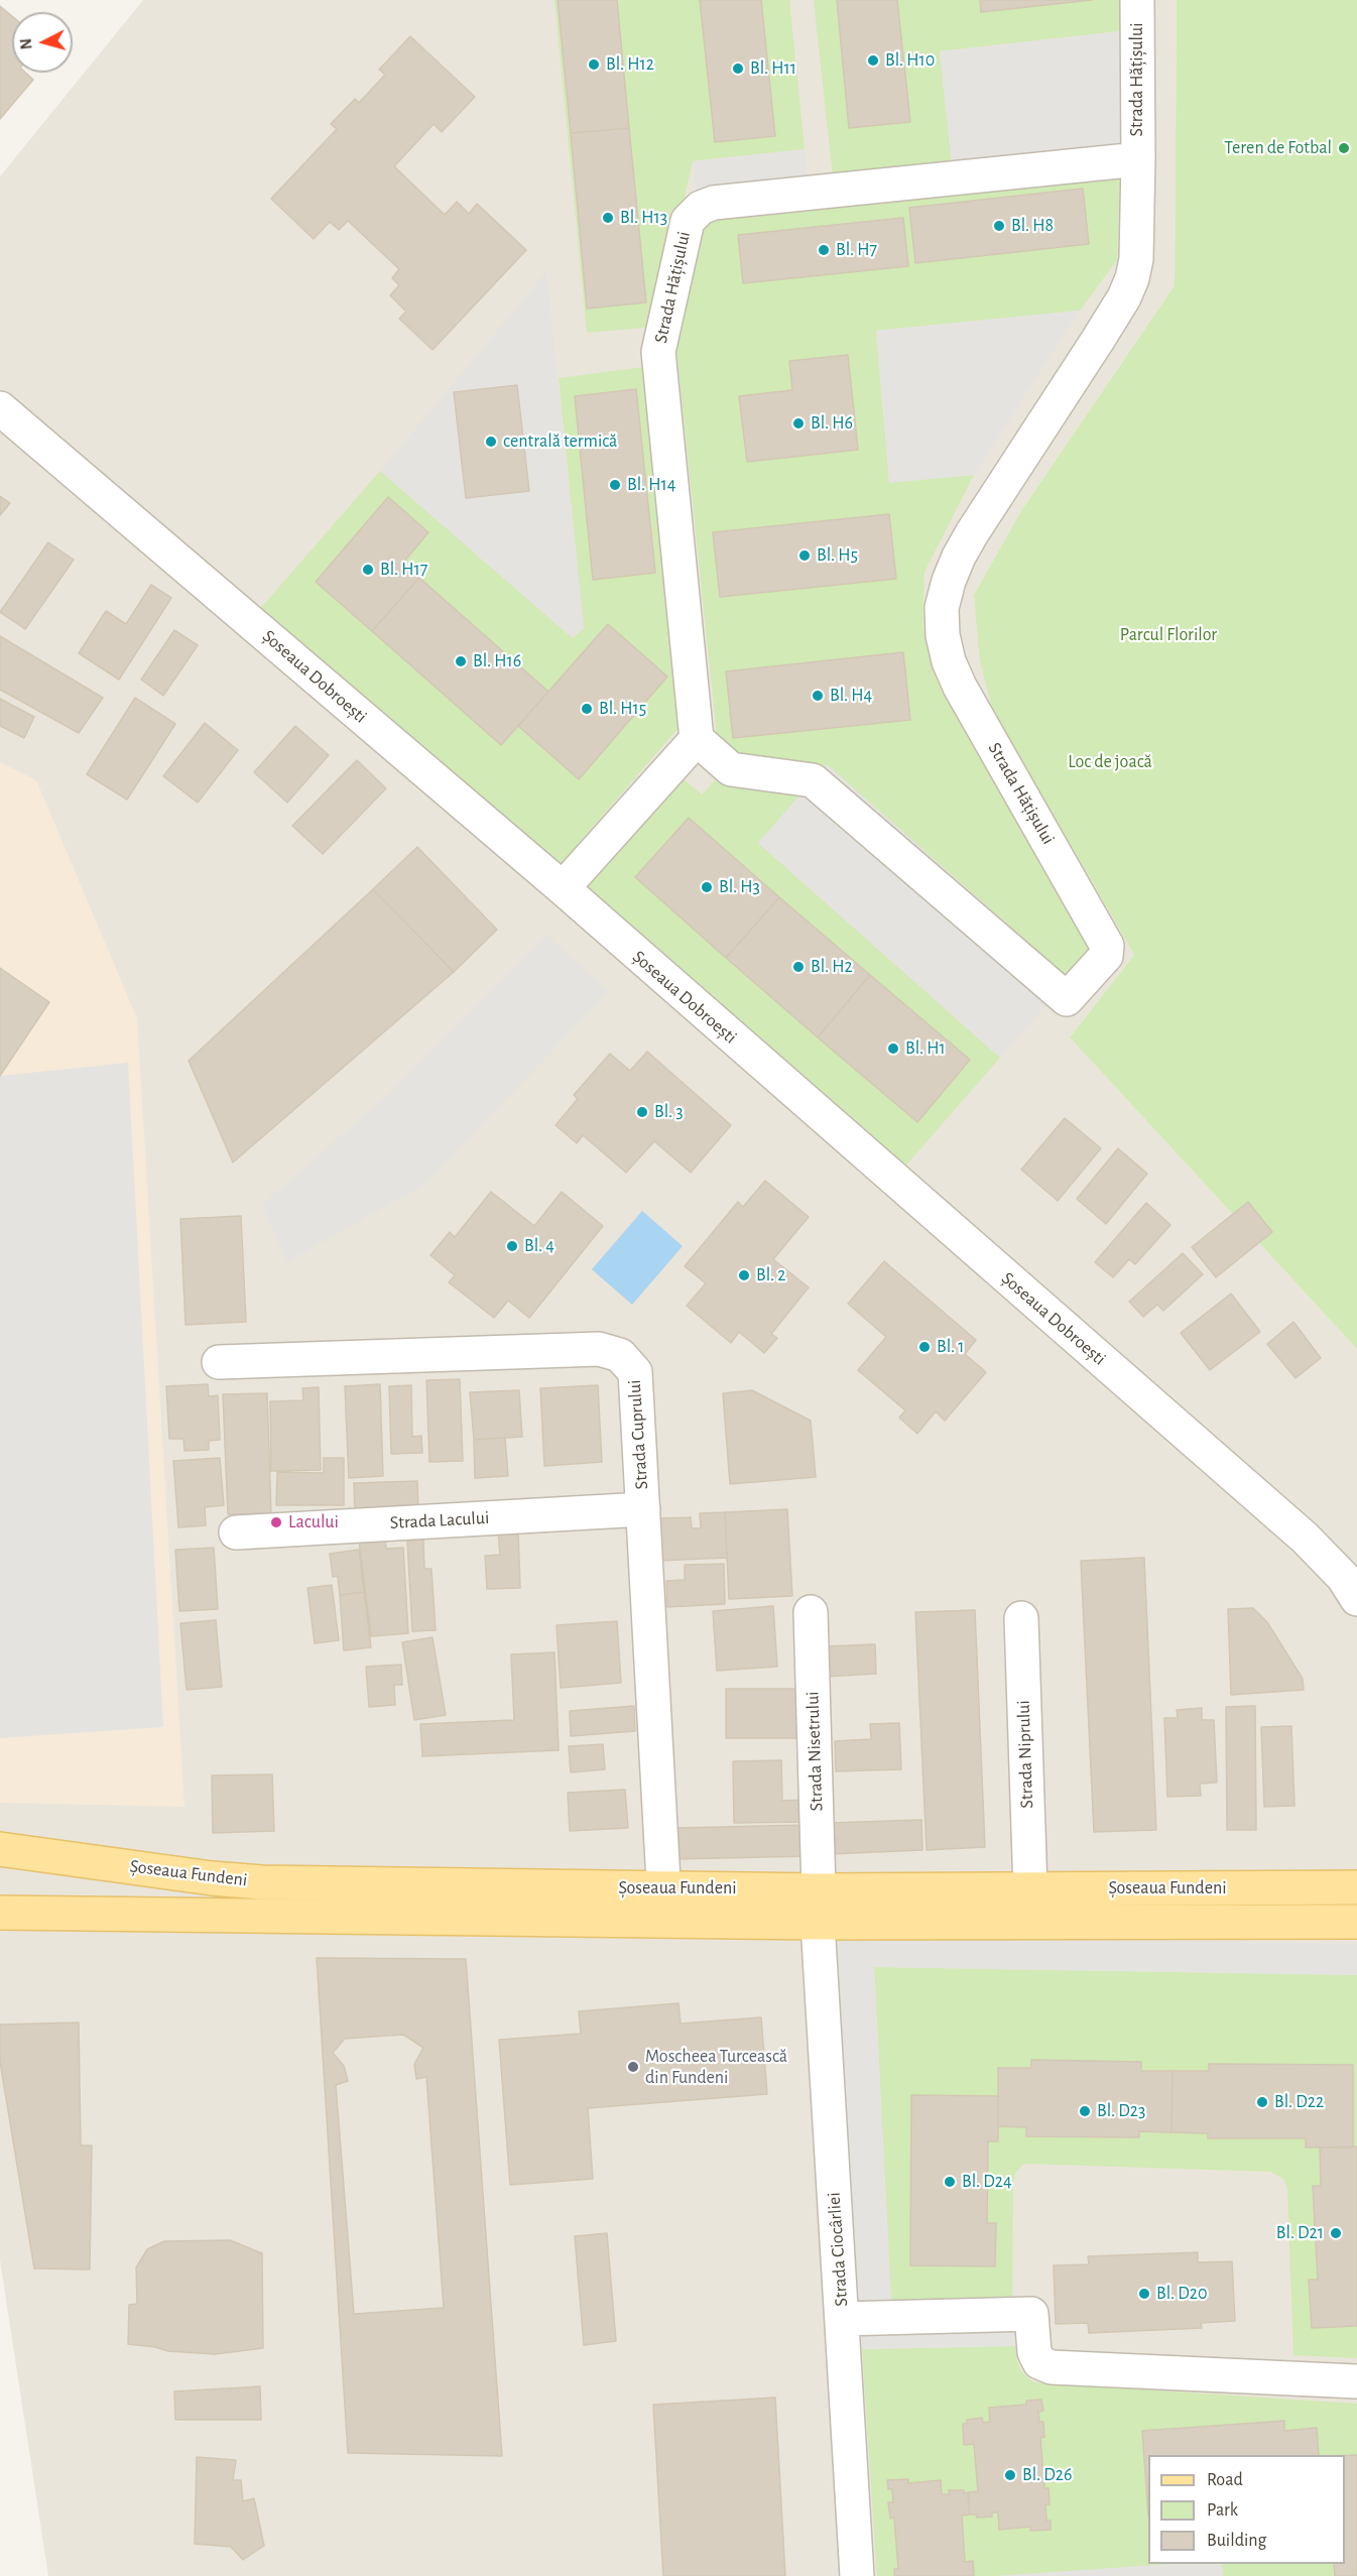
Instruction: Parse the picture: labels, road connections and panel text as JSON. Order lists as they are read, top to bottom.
{
  "streets": {
    "main road": ["Șoseaua Fundeni"],
    "street": [
      "Strada Hățișului",
      "Șoseaua Dobroești",
      "Strada Cuprului",
      "Strada Lacului",
      "Strada Nisetrului",
      "Strada Niprului",
      "Strada Ciocârliei"
    ]
  },
  "crossings": [
    ["Strada Cuprului", "Strada Lacului"],
    ["Strada Cuprului", "Șoseaua Fundeni"],
    ["Strada Nisetrului", "Șoseaua Fundeni"],
    ["Strada Niprului", "Șoseaua Fundeni"],
    ["Șoseaua Fundeni", "Strada Ciocârliei"]
  ],
  "parks": ["Parcul Florilor", "Loc de joacă"],
  "places": [
    "Bl. H10",
    "Bl. H12",
    "Bl. H11",
    "Teren de Fotbal",
    "Bl. H13",
    "Bl. H8",
    "Bl. H7",
    "Bl. H6",
    "centrală termică",
    "Bl. H14",
    "Bl. H5",
    "Bl. H17",
    "Bl. H16",
    "Bl. H4",
    "Bl. H15",
    "Bl. H3",
    "Bl. H2",
    "Bl. H1",
    "Bl. 3",
    "Bl. 4",
    "Bl. 2",
    "Bl. 1",
    "Lacului",
    "Moscheea Turcească din Fundeni",
    "Bl. D22",
    "Bl. D23",
    "Bl. D24",
    "Bl. D21",
    "Bl. D20",
    "Bl. D26"
  ],
  "legend": ["Road", "Park", "Building"],
  "north": "left"
}
